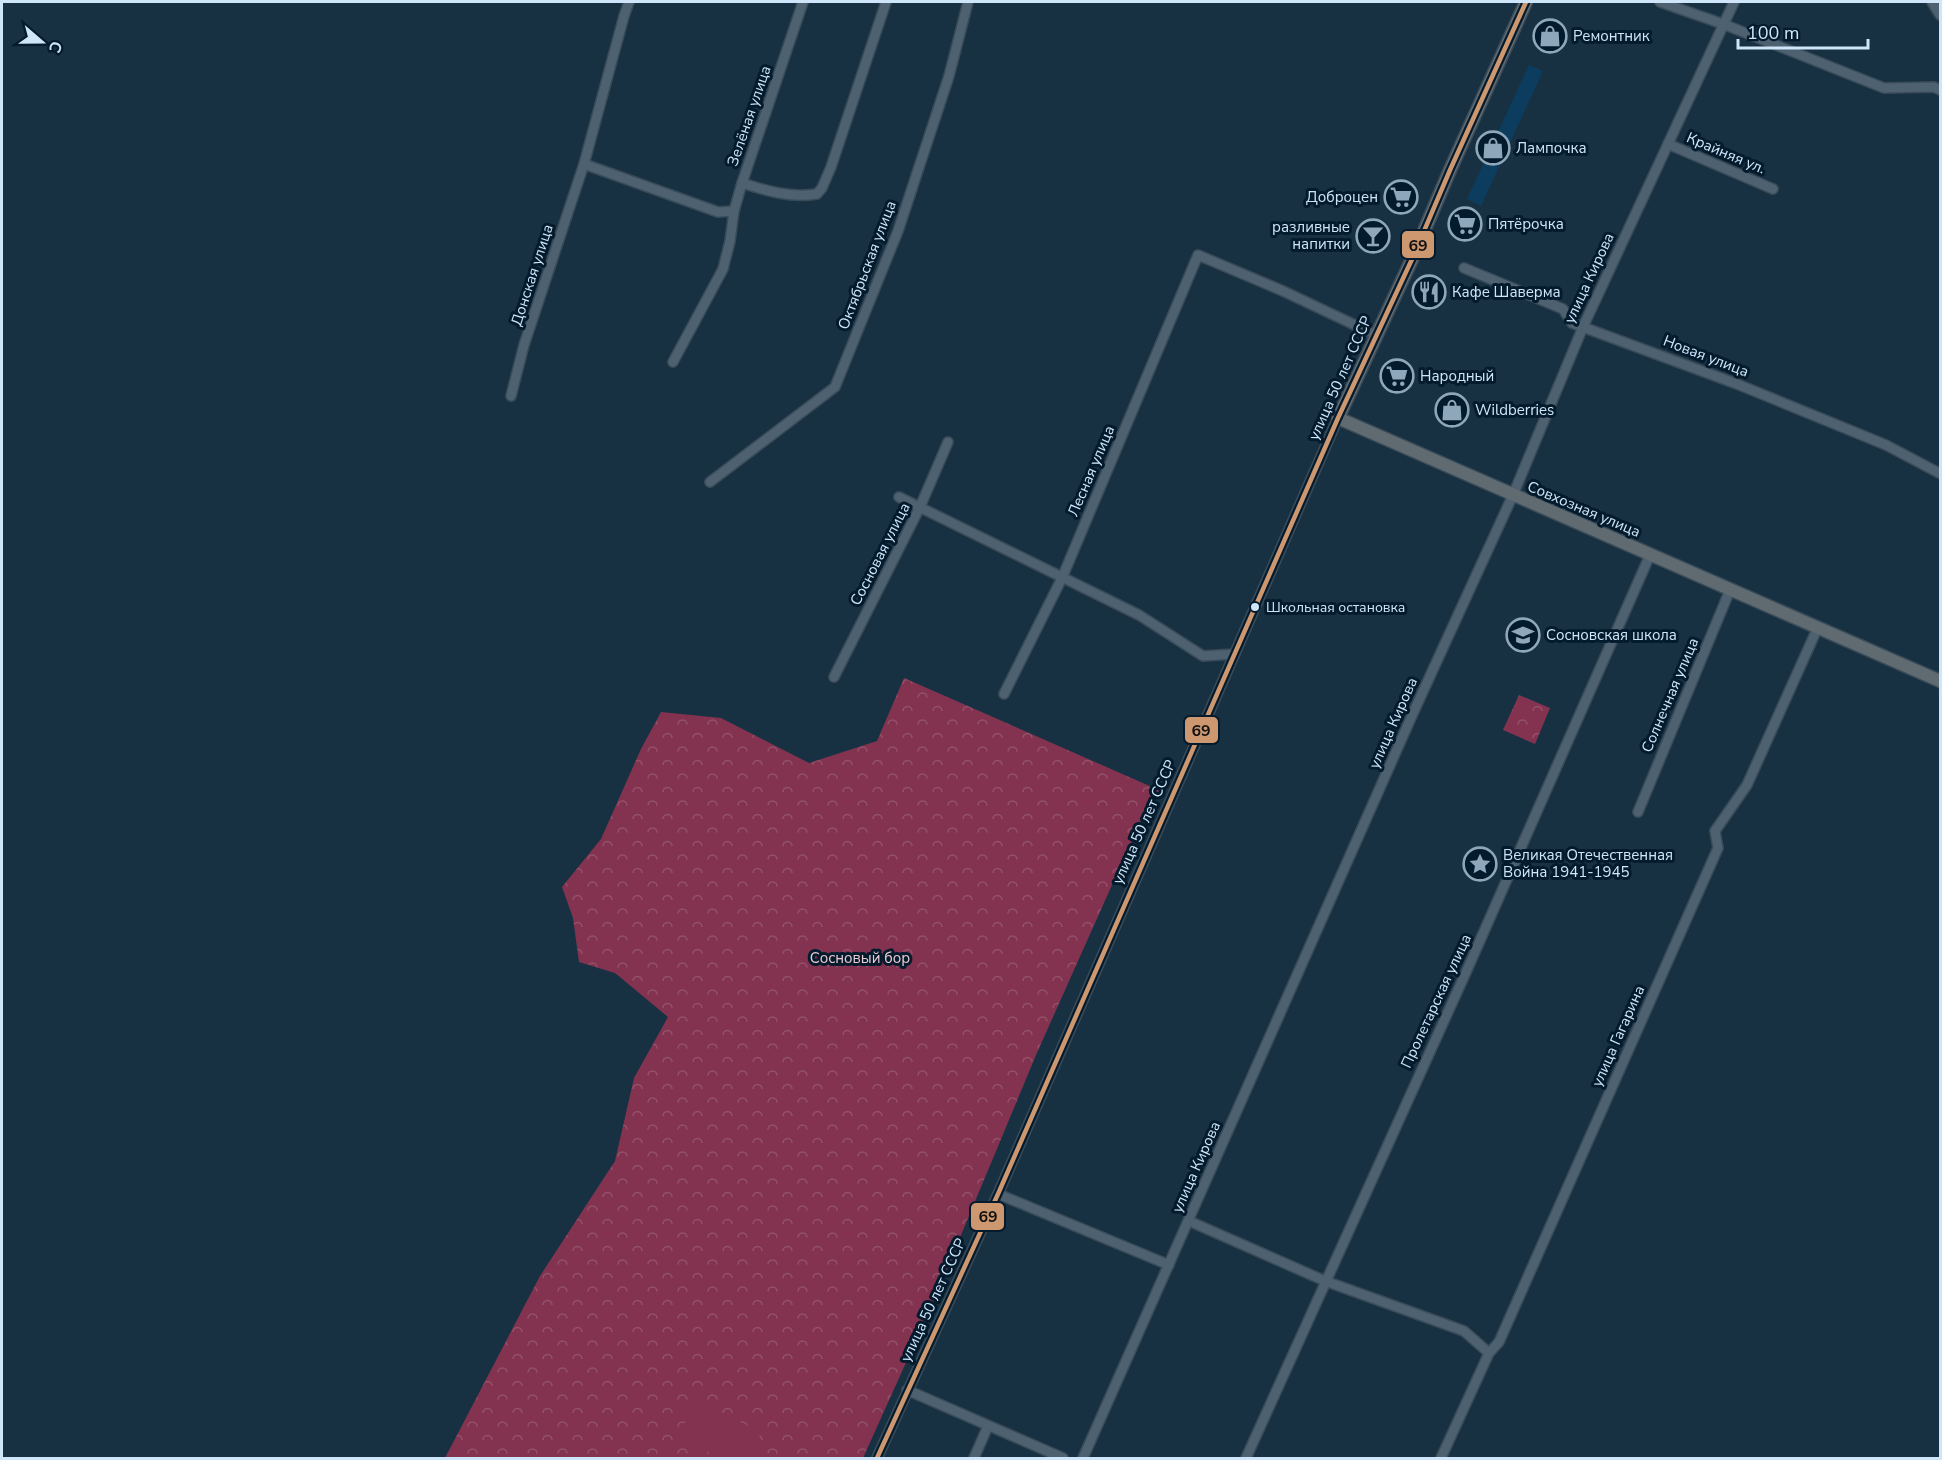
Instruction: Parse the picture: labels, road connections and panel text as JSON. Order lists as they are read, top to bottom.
{
  "streets": {
    "main road": ["улица 50 лет СССР", "Совхозная улица"],
    "street": [
      "Зелёная улица",
      "Крайняя ул.",
      "Октябрьская улица",
      "Донская улица",
      "улица Кирова",
      "Новая улица",
      "Лесная улица",
      "Сосновая улица",
      "Солнечная улица",
      "Пролетарская улица",
      "улица Гагарина"
    ]
  },
  "crossings": [
    ["Крайняя ул.", "улица Кирова"],
    ["улица Кирова", "Новая улица"],
    ["улица Кирова", "Совхозная улица"],
    ["улица 50 лет СССР", "Лесная улица"],
    ["улица 50 лет СССР", "Совхозная улица"],
    ["Совхозная улица", "Солнечная улица"],
    ["Совхозная улица", "Пролетарская улица"],
    ["Совхозная улица", "улица Гагарина"]
  ],
  "parks": ["Сосновый бор"],
  "places": {
    "shop": ["Ремонтник", "Лампочка", "Wildberries"],
    "supermarket": ["Доброцен", "Пятёрочка", "Народный"],
    "bar": ["разливные напитки"],
    "restaurant": ["Кафе Шаверма"],
    "other": ["Школьная остановка"],
    "school or university": ["Сосновская школа"],
    "place": ["Великая Отечественная Война 1941-1945"]
  },
  "lines": ["transit line 69"],
  "scale_bar": "100 m",
  "north": "right"
}
